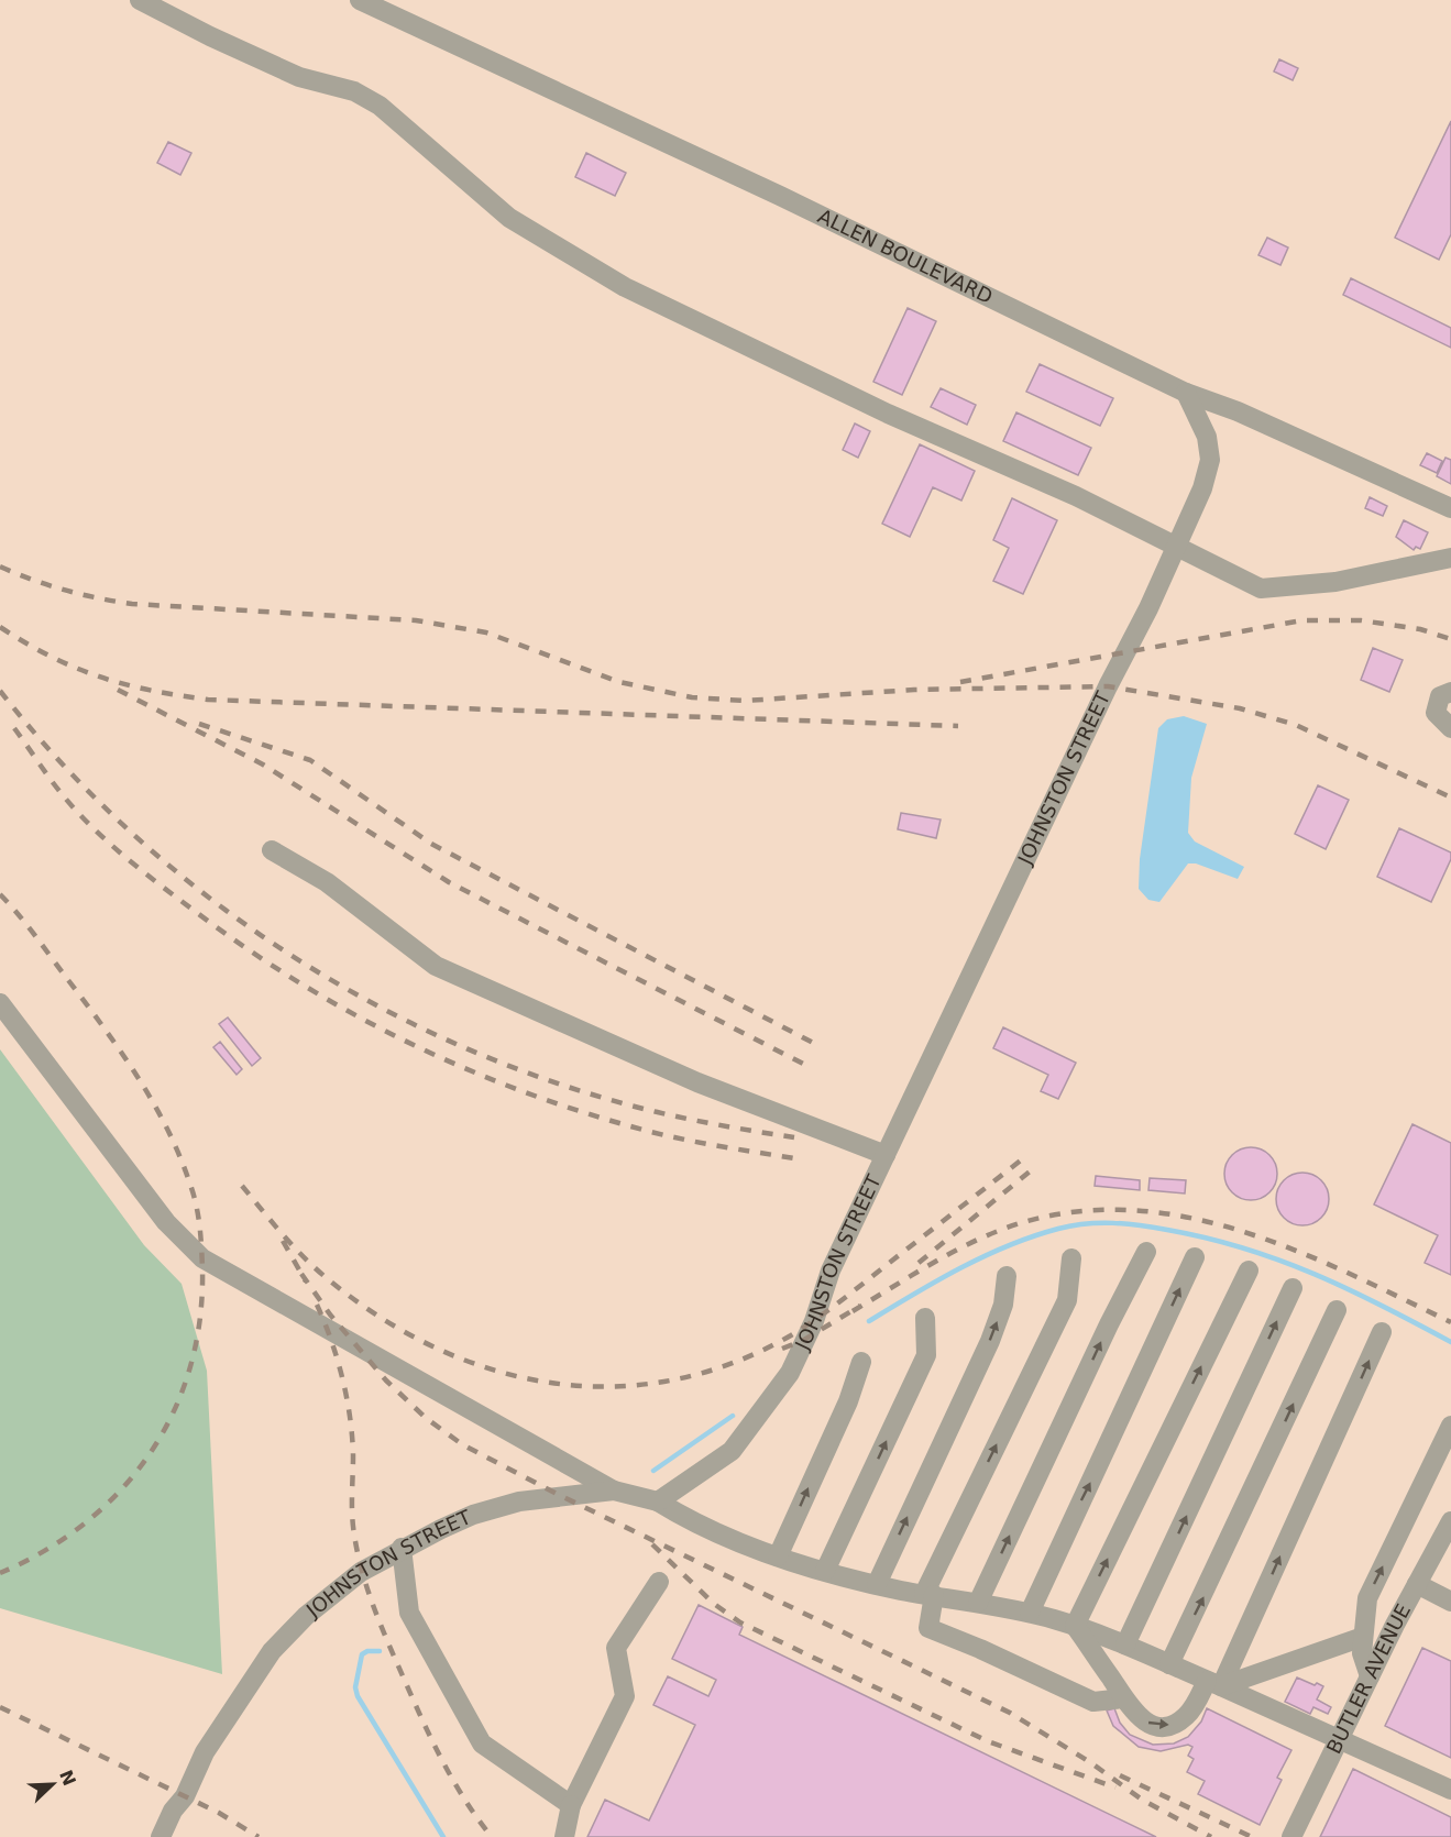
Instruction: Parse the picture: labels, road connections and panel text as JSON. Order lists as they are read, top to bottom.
{
  "streets": {
    "street": ["ALLEN BOULEVARD", "JOHNSTON STREET", "BUTLER AVENUE"]
  },
  "crossings": [
    ["ALLEN BOULEVARD", "JOHNSTON STREET"]
  ],
  "north": "top right"
}
